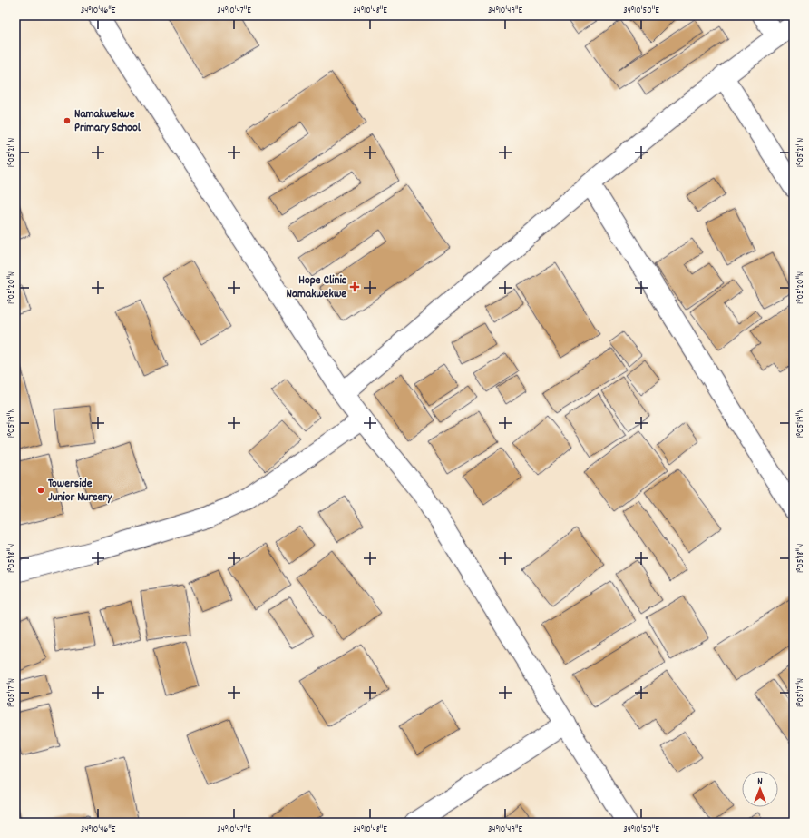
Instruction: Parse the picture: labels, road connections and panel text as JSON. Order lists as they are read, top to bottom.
{
  "places": {
    "other": ["Namakwekwe Primary School", "Towerside Junior Nursery"],
    "health": ["Hope Clinic Namakwekwe"]
  },
  "north": "top",
  "coordinates": [
    "34°10'46\"E",
    "34°10'47\"E",
    "34°10'48\"E",
    "34°10'49\"E",
    "34°10'50\"E",
    "1°05'21\"N",
    "1°05'20\"N",
    "1°05'19\"N",
    "1°05'18\"N",
    "1°05'17\"N"
  ]
}
